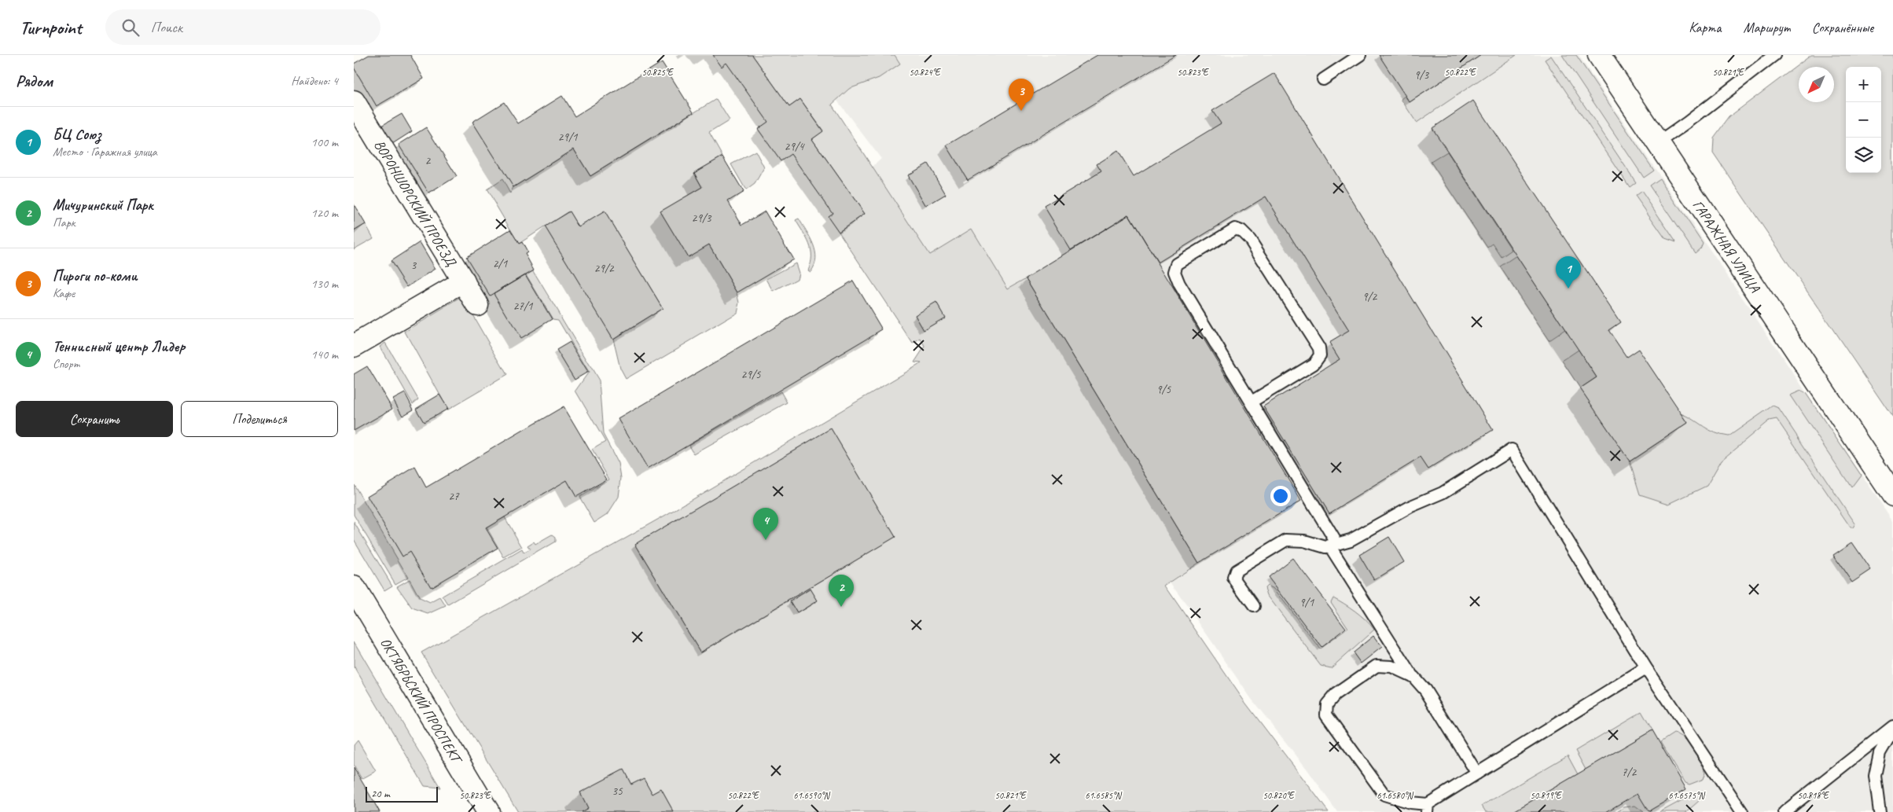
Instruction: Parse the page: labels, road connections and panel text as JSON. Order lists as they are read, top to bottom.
{
  "streets": {
    "street": ["ВОРОНШОРСКИЙ ПРОЕЗД", "ГАРАЖНАЯ УЛИЦА", "ОКТЯБРЬСКИЙ ПРОСПЕКТ"]
  },
  "house_numbers": [
    "9/3",
    "29/1",
    "29/4",
    "2",
    "29/3",
    "2/1",
    "3",
    "29/2",
    "9/2",
    "27/1",
    "29/5",
    "9/5",
    "27",
    "9/1",
    "7/2",
    "35"
  ],
  "scale_bar": "20 m",
  "north": "bottom left",
  "page": {
    "header": "Turnpoint",
    "search": "Поиск",
    "nav": ["Карта", "Маршрут", "Сохранённые"],
    "heading": ["Рядом", "Найдено: 4"],
    "map_buttons": ["+", "−"],
    "pins": [
      "3",
      "1",
      "4",
      "2"
    ],
    "list": [
      {
        "mark": "1",
        "name": "БЦ Союз",
        "note": "Место · Гаражная улица",
        "value": "100 m"
      },
      {
        "mark": "2",
        "name": "Мичуринский Парк",
        "note": "Парк",
        "value": "120 m"
      },
      {
        "mark": "3",
        "name": "Пироги по-коми",
        "note": "Кафе",
        "value": "130 m"
      },
      {
        "mark": "4",
        "name": "Теннисный центр Лидер",
        "note": "Спорт",
        "value": "140 m"
      }
    ],
    "buttons": ["Сохранить", "Поделиться"],
    "scale": "20 m"
  },
  "coordinates": [
    "50.825°E",
    "50.822°E",
    "50.824°E",
    "50.823°E",
    "50.821°E",
    "50.820°E",
    "50.819°E",
    "50.818°E",
    "61.6590°N",
    "61.6585°N",
    "61.6580°N",
    "61.6575°N"
  ]
}
